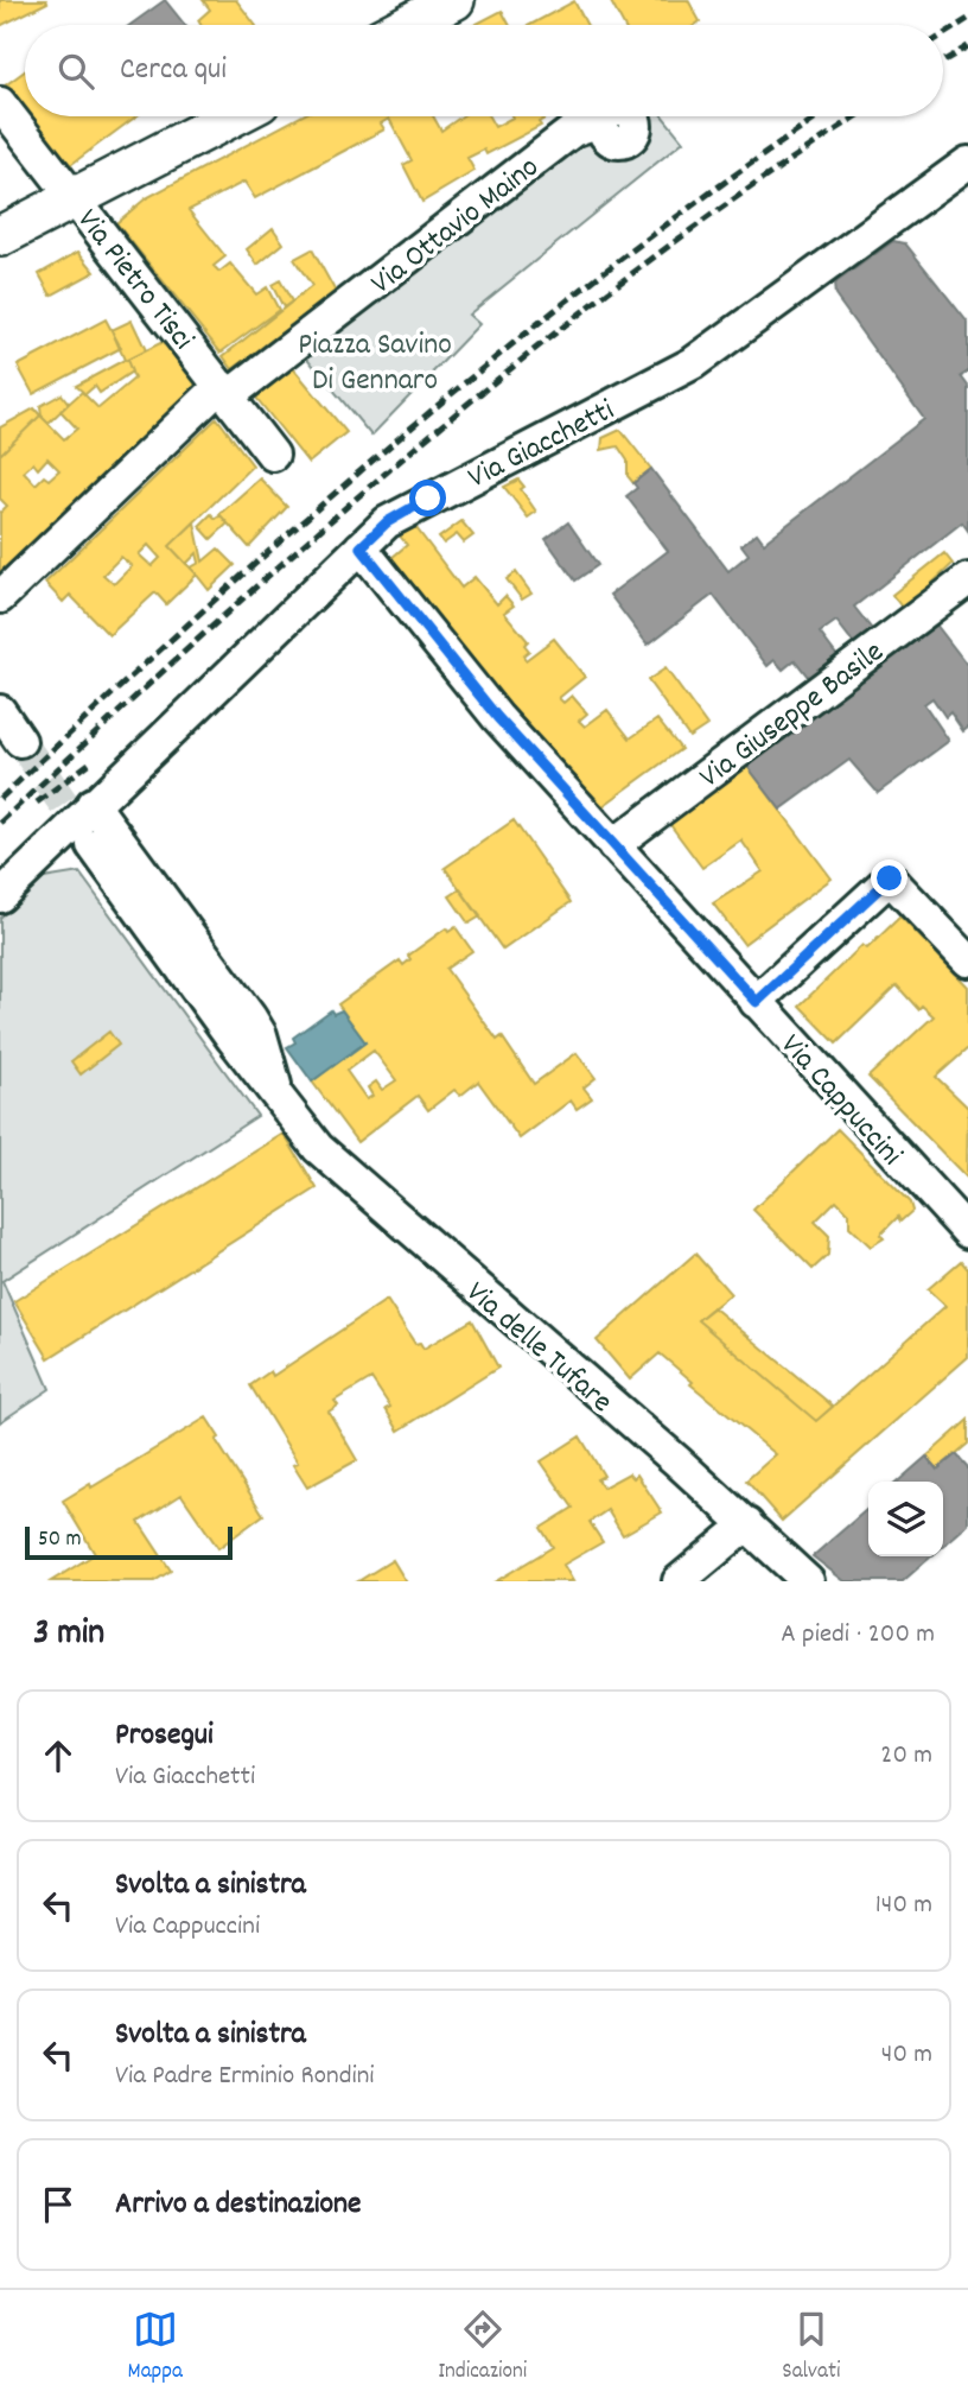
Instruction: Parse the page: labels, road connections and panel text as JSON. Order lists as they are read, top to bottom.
{
  "streets": {
    "street": [
      "Via Ottavio Maino",
      "Via Pietro Tisci",
      "Via Giacchetti",
      "Via Giuseppe Basile",
      "Via Cappuccini",
      "Via delle Tufare"
    ]
  },
  "crossings": [
    ["Via Ottavio Maino", "Via Pietro Tisci"],
    ["Via Giacchetti", "Via Cappuccini"],
    ["Via Giacchetti", "Via delle Tufare"],
    ["Via Giuseppe Basile", "Via Cappuccini"]
  ],
  "parks": ["Piazza Savino Di Gennaro"],
  "scale_bar": "50 m",
  "page": {
    "search": "Cerca qui",
    "scale": "50 m",
    "heading": ["3 min", "A piedi · 200 m"],
    "list": [
      ["Prosegui", "Via Giacchetti", "20 m"],
      ["Svolta a sinistra", "Via Cappuccini", "140 m"],
      ["Svolta a sinistra", "Via Padre Erminio Rondini", "40 m"],
      "Arrivo a destinazione"
    ],
    "nav": ["Mappa", "Indicazioni", "Salvati"]
  }
}
